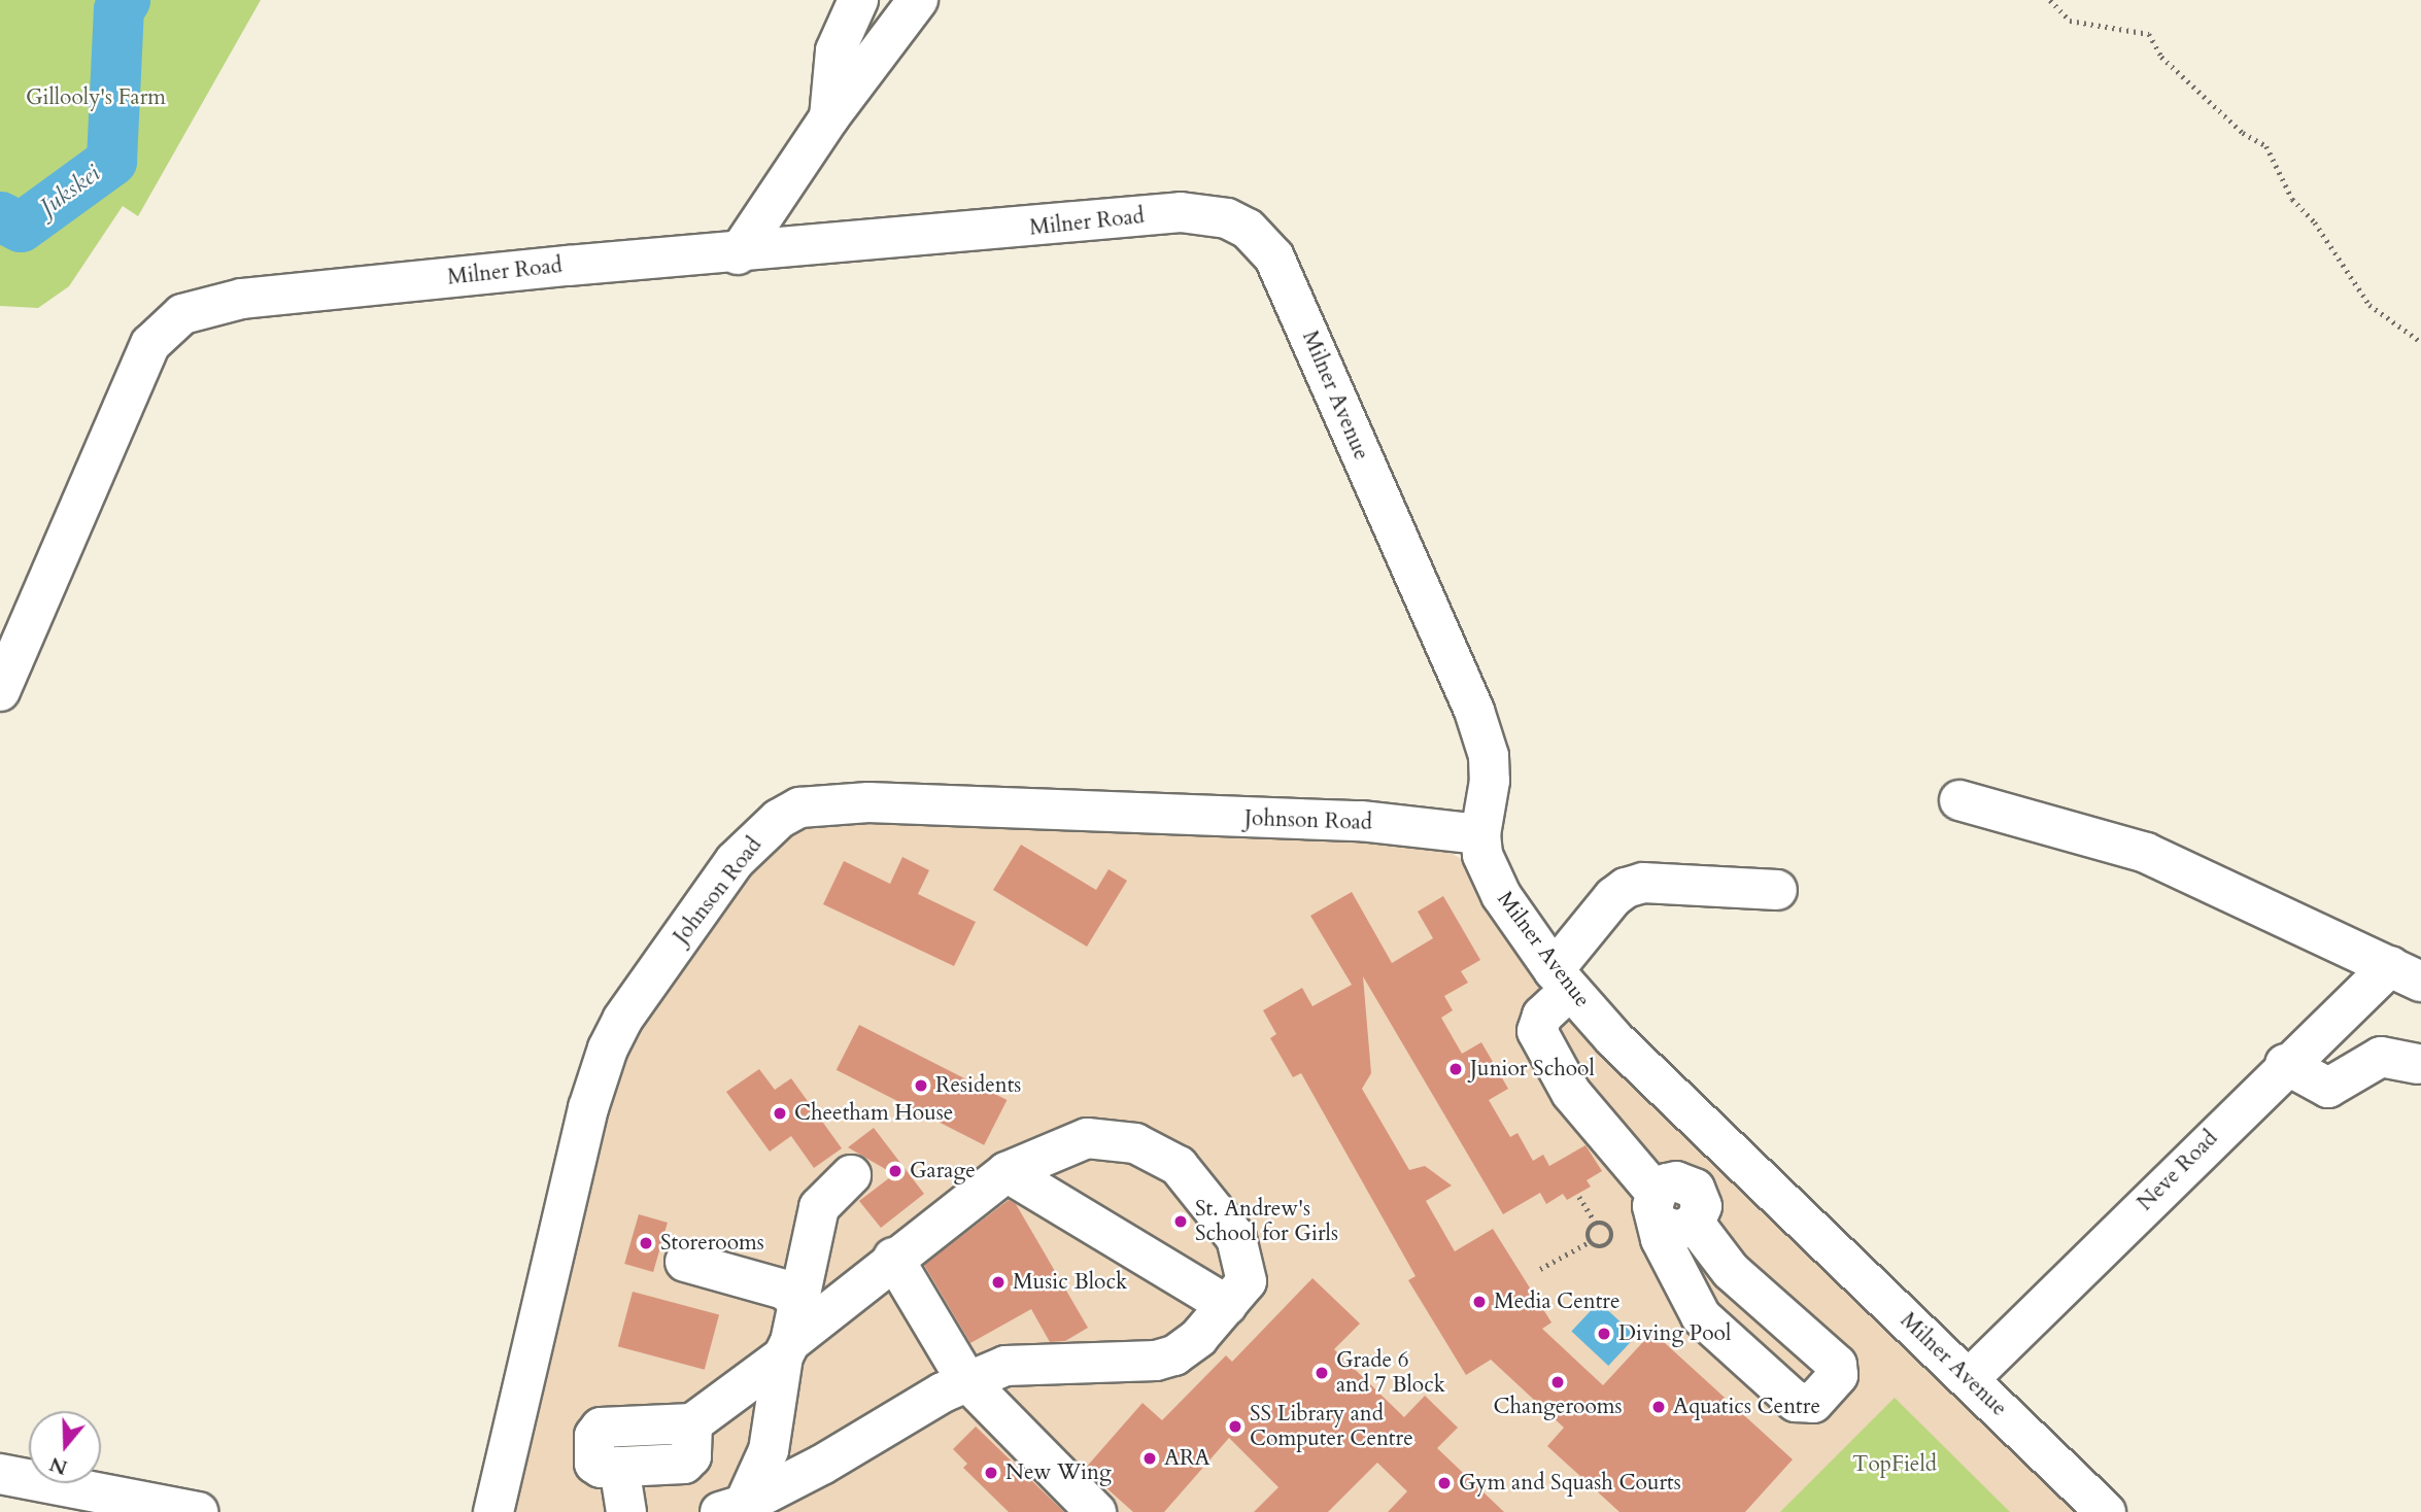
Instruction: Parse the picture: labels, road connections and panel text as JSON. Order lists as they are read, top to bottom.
{
  "streets": {
    "street": [
      "Milner Road",
      "Milner Avenue",
      "Johnson Road",
      "Neve Road"
    ]
  },
  "crossings": [
    ["Milner Road", "Milner Avenue"],
    ["Milner Avenue", "Johnson Road"],
    ["Milner Avenue", "Neve Road"]
  ],
  "water": ["Jukskei"],
  "parks": ["Gillooly's Farm", "TopField"],
  "places": [
    "Junior School",
    "Residents",
    "Cheetham House",
    "Garage",
    "St. Andrew's School for Girls",
    "Storerooms",
    "Music Block",
    "Media Centre",
    "Diving Pool",
    "Grade 6 and 7 Block",
    "Changerooms",
    "Aquatics Centre",
    "SS Library and Computer Centre",
    "ARA",
    "New Wing",
    "Gym and Squash Courts"
  ],
  "north": "bottom"
}
